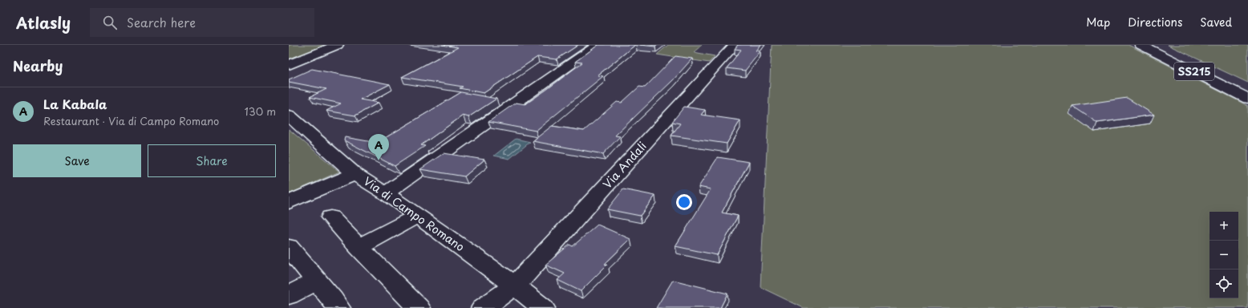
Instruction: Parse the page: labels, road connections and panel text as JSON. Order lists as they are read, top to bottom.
{
  "streets": {
    "street": ["SS215", "Via Andali", "Via di Campo Romano"]
  },
  "crossings": [
    ["Via Andali", "Via di Campo Romano"]
  ],
  "page": {
    "header": "Atlasly",
    "search": "Search here",
    "nav": ["Map", "Directions", "Saved"],
    "heading": "Nearby",
    "list": [
      {
        "mark": "A",
        "name": "La Kabala",
        "note": "Restaurant · Via di Campo Romano",
        "value": "130 m"
      }
    ],
    "pins": "A",
    "buttons": ["Save", "Share"],
    "map_buttons": ["+", "−"]
  }
}
